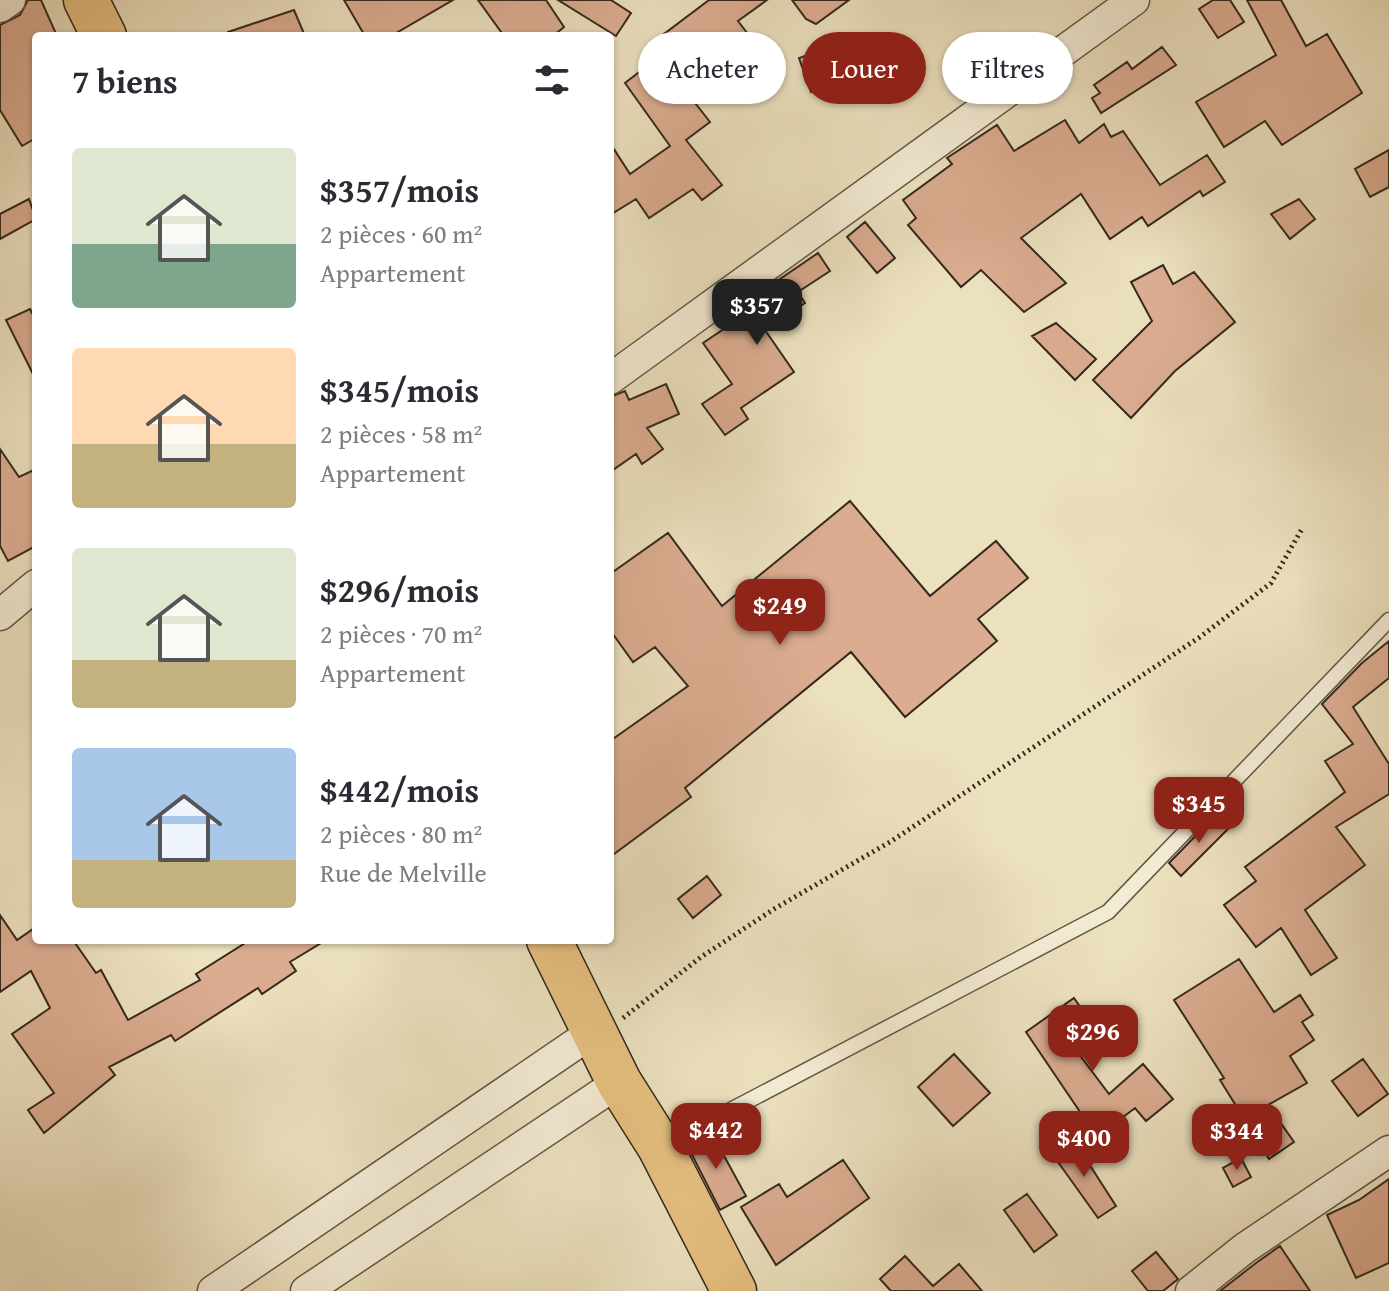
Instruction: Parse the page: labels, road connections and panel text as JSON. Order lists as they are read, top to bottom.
{
  "page": {
    "chip": ["Acheter", "Louer", "Filtres"],
    "heading": "7 biens",
    "list": [
      {
        "name": "$357/mois",
        "note": "2 pièces · 60 m² · Appartement"
      },
      {
        "name": "$345/mois",
        "note": "2 pièces · 58 m² · Appartement"
      },
      {
        "name": "$296/mois",
        "note": "2 pièces · 70 m² · Appartement"
      },
      {
        "name": "$442/mois",
        "note": "2 pièces · 80 m² · Rue de Melville"
      }
    ],
    "price": [
      "$357",
      "$249",
      "$345",
      "$296",
      "$442",
      "$344",
      "$400"
    ]
  }
}
